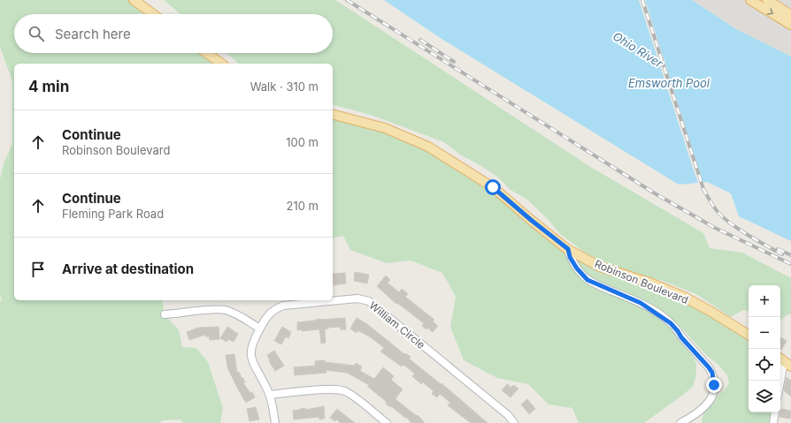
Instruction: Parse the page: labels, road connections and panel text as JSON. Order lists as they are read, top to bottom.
{
  "streets": {
    "main road": ["Robinson Boulevard"],
    "street": ["William Circle"]
  },
  "water": ["Ohio River", "Emsworth Pool"],
  "page": {
    "search": "Search here",
    "heading": ["4 min", "Walk · 310 m"],
    "list": [
      ["Continue", "Robinson Boulevard", "100 m"],
      ["Continue", "Fleming Park Road", "210 m"],
      "Arrive at destination"
    ],
    "map_buttons": ["+", "−"]
  }
}
